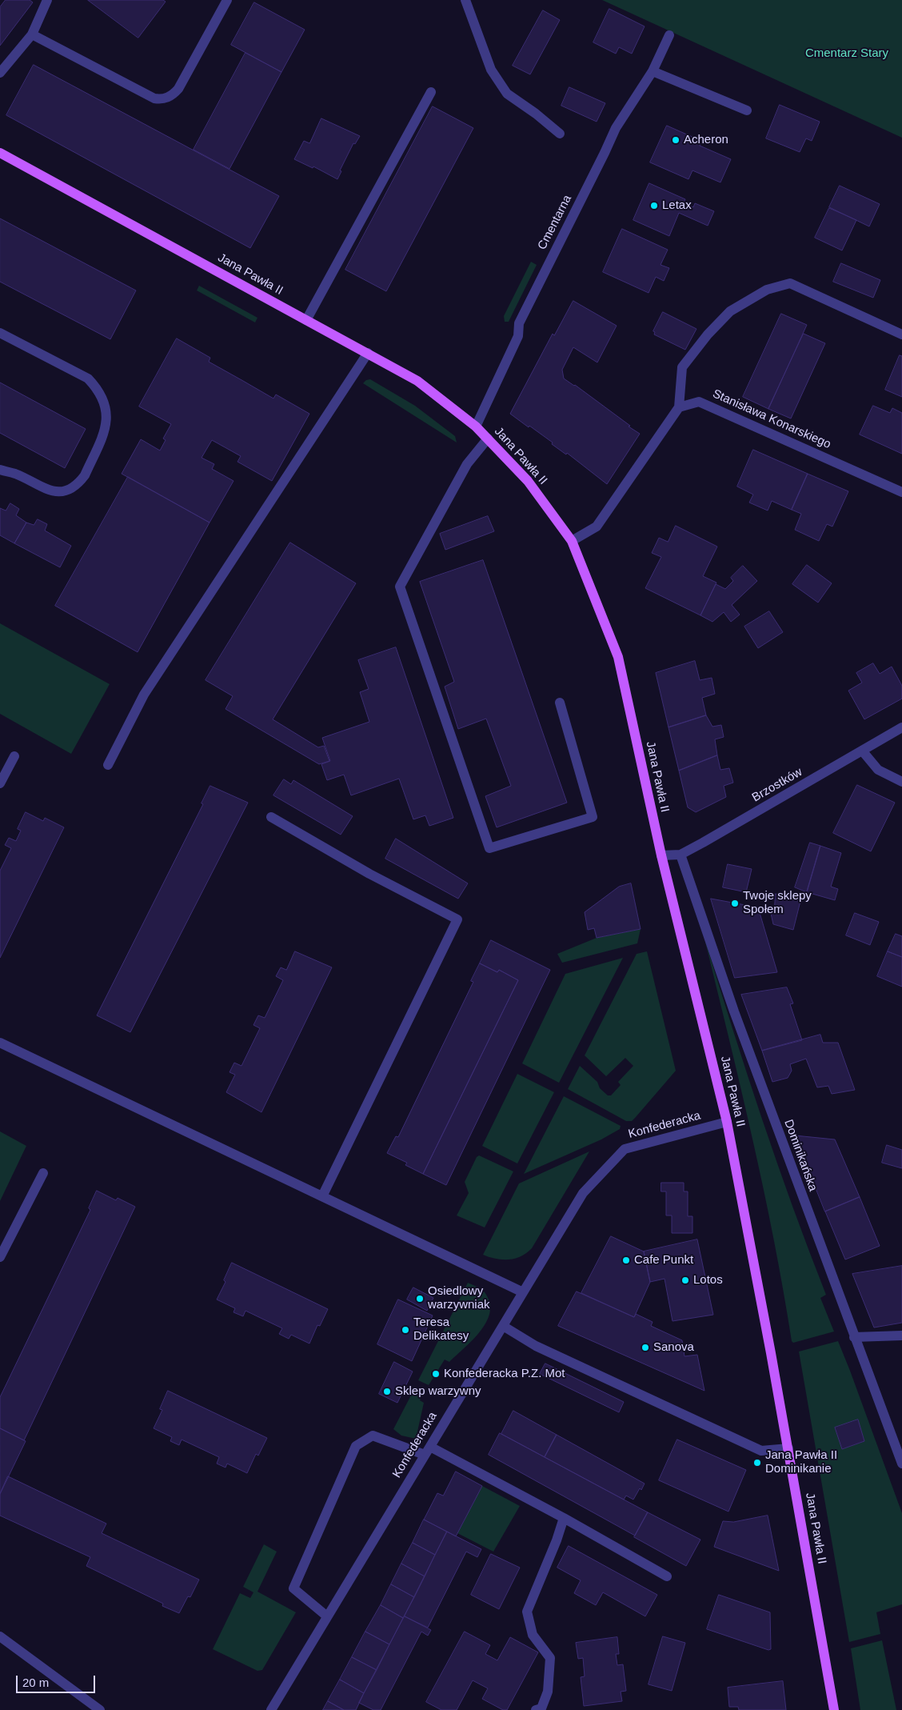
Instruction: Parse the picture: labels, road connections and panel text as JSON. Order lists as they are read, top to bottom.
{
  "streets": {
    "main road": ["Jana Pawła II"],
    "street": [
      "Cmentarna",
      "Stanisława Konarskiego",
      "Brzostków",
      "Konfederacka",
      "Dominikańska"
    ]
  },
  "crossings": [
    ["Cmentarna", "Jana Pawła II"],
    ["Jana Pawła II", "Brzostków"],
    ["Jana Pawła II", "Konfederacka"],
    ["Brzostków", "Dominikańska"]
  ],
  "parks": ["Cmentarz Stary"],
  "places": [
    "Acheron",
    "Letax",
    "Twoje sklepy Społem",
    "Cafe Punkt",
    "Lotos",
    "Osiedlowy warzywniak",
    "Teresa Delikatesy",
    "Sanova",
    "Konfederacka P.Z. Mot",
    "Sklep warzywny",
    "Jana Pawła II Dominikanie"
  ],
  "scale_bar": "20 m"
}
